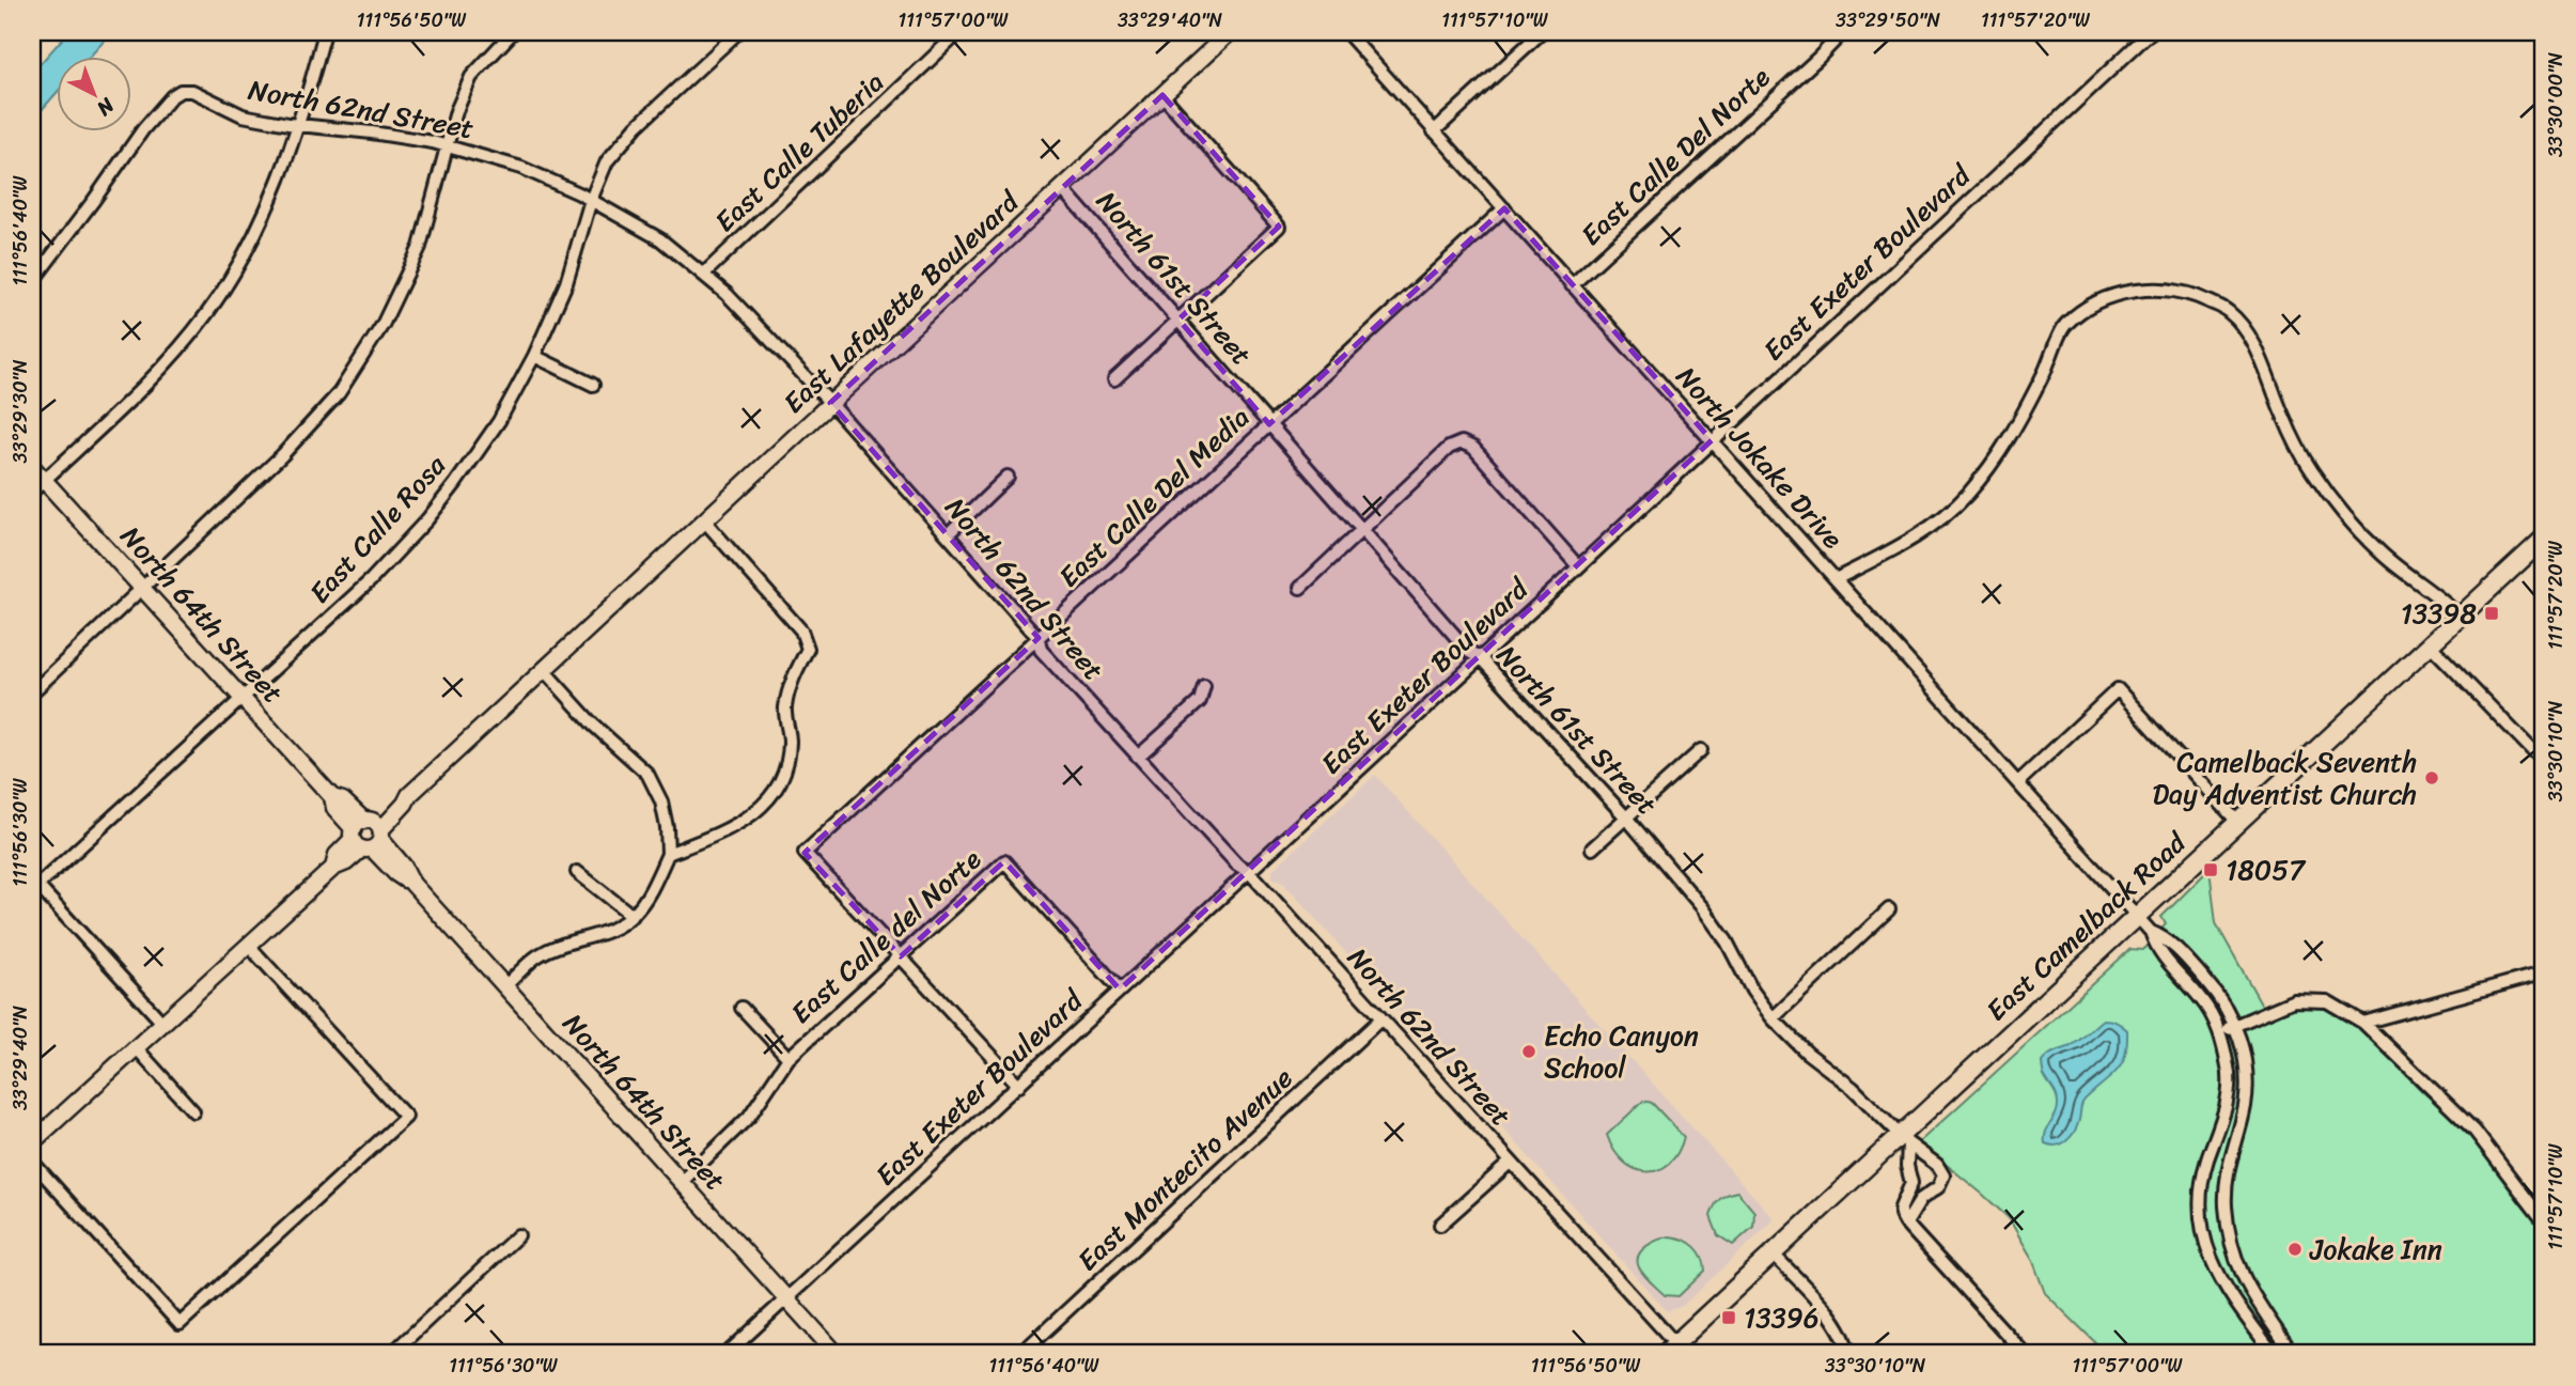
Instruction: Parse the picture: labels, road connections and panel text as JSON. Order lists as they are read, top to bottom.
{
  "streets": {
    "main road": ["East Camelback Road"],
    "street": [
      "North 62nd Street",
      "East Calle Tuberia",
      "East Calle Del Norte",
      "East Exeter Boulevard",
      "North 61st Street",
      "East Lafayette Boulevard",
      "North Jokake Drive",
      "East Calle Del Media",
      "East Calle Rosa",
      "North 64th Street",
      "East Calle del Norte",
      "East Montecito Avenue"
    ]
  },
  "crossings": [
    ["North 62nd Street", "East Calle Tuberia"],
    ["North 62nd Street", "East Exeter Boulevard"],
    ["North 62nd Street", "East Lafayette Boulevard"],
    ["North 62nd Street", "East Calle Del Media"],
    ["North 62nd Street", "East Calle Rosa"],
    ["North 62nd Street", "East Camelback Road"],
    ["North 62nd Street", "East Montecito Avenue"],
    ["East Calle Del Norte", "North Jokake Drive"],
    ["East Exeter Boulevard", "North 61st Street"],
    ["East Exeter Boulevard", "North Jokake Drive"],
    ["East Exeter Boulevard", "North 64th Street"],
    ["East Exeter Boulevard", "East Calle del Norte"],
    ["North 61st Street", "East Lafayette Boulevard"],
    ["North 61st Street", "East Calle Del Media"],
    ["North 61st Street", "East Camelback Road"],
    ["East Lafayette Boulevard", "North 64th Street"],
    ["North Jokake Drive", "East Calle Del Media"],
    ["North Jokake Drive", "East Camelback Road"],
    ["East Calle Del Media", "East Calle del Norte"],
    ["East Calle Rosa", "North 64th Street"],
    ["North 64th Street", "East Calle del Norte"]
  ],
  "places": {
    "transit": ["13398", "18057", "13396"],
    "other": ["Camelback Seventh Day Adventist Church", "Echo Canyon School", "Jokake Inn"]
  },
  "north": "bottom right",
  "coordinates": [
    "111°56'50\"W",
    "111°57'00\"W",
    "33°29'40\"N",
    "111°57'10\"W",
    "33°29'50\"N",
    "111°57'20\"W",
    "33°30'00\"N",
    "111°56'40\"W",
    "33°29'30\"N",
    "33°30'10\"N",
    "111°56'30\"W"
  ]
}
